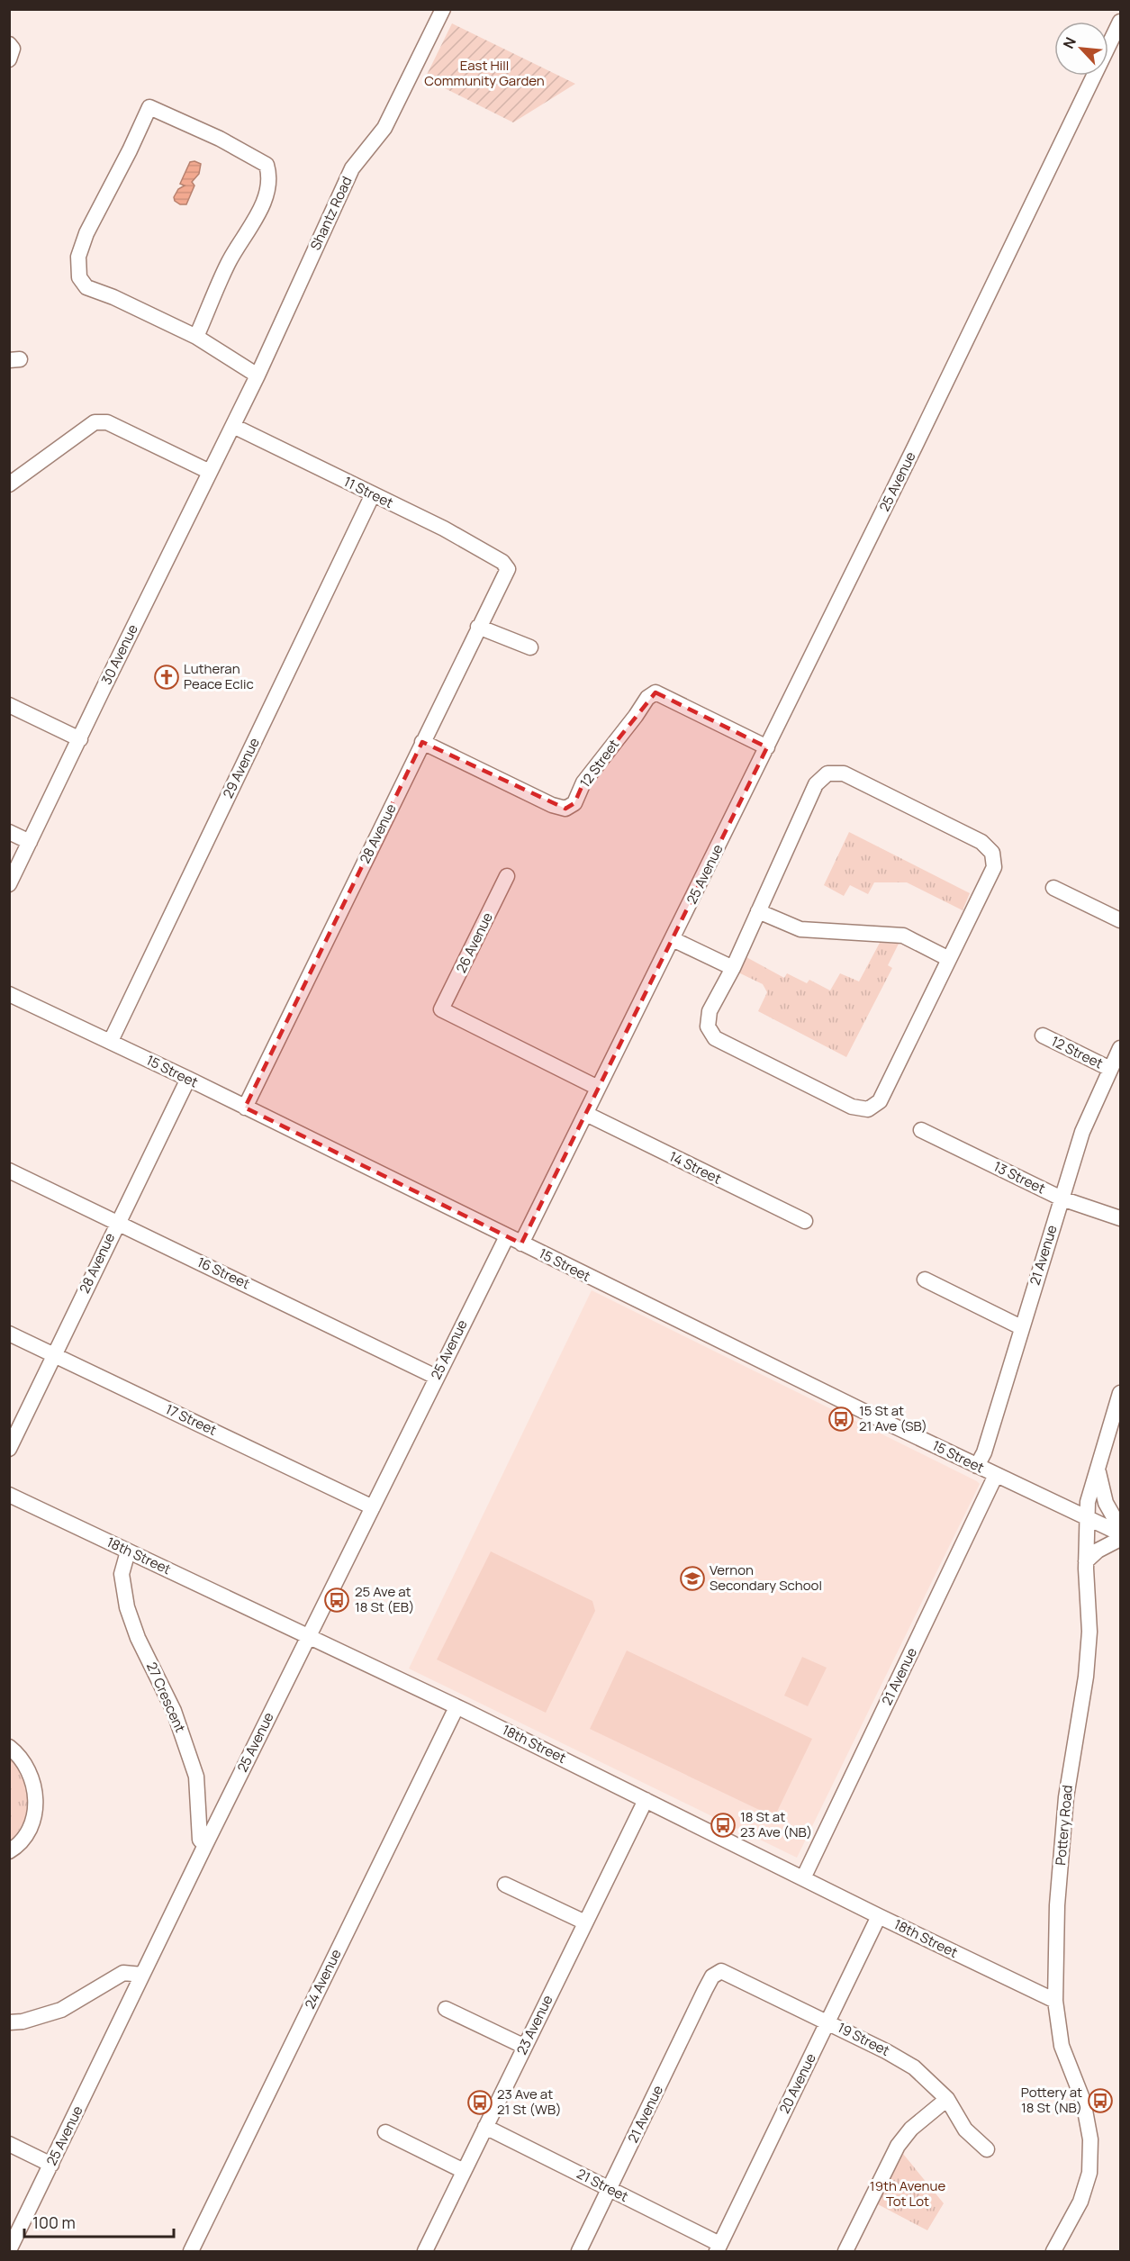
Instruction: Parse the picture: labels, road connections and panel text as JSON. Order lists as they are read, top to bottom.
{
  "streets": {
    "street": [
      "Shantz Road",
      "25 Avenue",
      "11 Street",
      "30 Avenue",
      "12 Street",
      "29 Avenue",
      "28 Avenue",
      "26 Avenue",
      "15 Street",
      "14 Street",
      "13 Street",
      "21 Avenue",
      "16 Street",
      "17 Street",
      "18th Street",
      "27 Crescent",
      "Pottery Road",
      "24 Avenue",
      "23 Avenue",
      "19 Street",
      "20 Avenue",
      "21 Street"
    ]
  },
  "crossings": [
    ["Shantz Road", "11 Street"],
    ["Shantz Road", "30 Avenue"],
    ["25 Avenue", "12 Street"],
    ["25 Avenue", "26 Avenue"],
    ["25 Avenue", "15 Street"],
    ["25 Avenue", "14 Street"],
    ["25 Avenue", "16 Street"],
    ["25 Avenue", "17 Street"],
    ["25 Avenue", "18th Street"],
    ["25 Avenue", "27 Crescent"],
    ["11 Street", "30 Avenue"],
    ["11 Street", "29 Avenue"],
    ["11 Street", "28 Avenue"],
    ["12 Street", "28 Avenue"],
    ["12 Street", "21 Avenue"],
    ["29 Avenue", "15 Street"],
    ["28 Avenue", "15 Street"],
    ["28 Avenue", "16 Street"],
    ["28 Avenue", "17 Street"],
    ["15 Street", "21 Avenue"],
    ["15 Street", "Pottery Road"],
    ["13 Street", "21 Avenue"],
    ["21 Avenue", "18th Street"],
    ["21 Avenue", "19 Street"],
    ["21 Avenue", "21 Street"],
    ["18th Street", "27 Crescent"],
    ["18th Street", "Pottery Road"],
    ["18th Street", "24 Avenue"],
    ["18th Street", "23 Avenue"],
    ["18th Street", "20 Avenue"],
    ["23 Avenue", "21 Street"],
    ["19 Street", "20 Avenue"],
    ["20 Avenue", "21 Street"]
  ],
  "parks": ["East Hill Community Garden", "19th Avenue Tot Lot"],
  "places": {
    "church": ["Lutheran Peace Eclic"],
    "bus stop": [
      "15 St at 21 Ave (SB)",
      "25 Ave at 18 St (EB)",
      "18 St at 23 Ave (NB)",
      "Pottery at 18 St (NB)",
      "23 Ave at 21 St (WB)"
    ],
    "school or university": ["Vernon Secondary School"]
  },
  "scale_bar": "100 m",
  "north": "top left"
}
